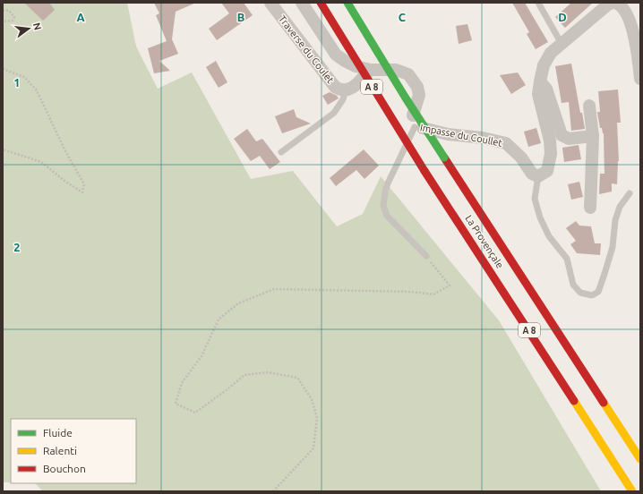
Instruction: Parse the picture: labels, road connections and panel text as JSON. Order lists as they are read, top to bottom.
{
  "streets": {
    "highway": ["A 8", "La Provençale"],
    "street": ["Traverse du Coulet", "Impasse du Coullet"]
  },
  "legend": ["Fluide", "Ralenti", "Bouchon"],
  "north": "right",
  "grid": {
    "columns": [
      "A",
      "B",
      "C",
      "D"
    ],
    "rows": ["1", "2"]
  }
}
